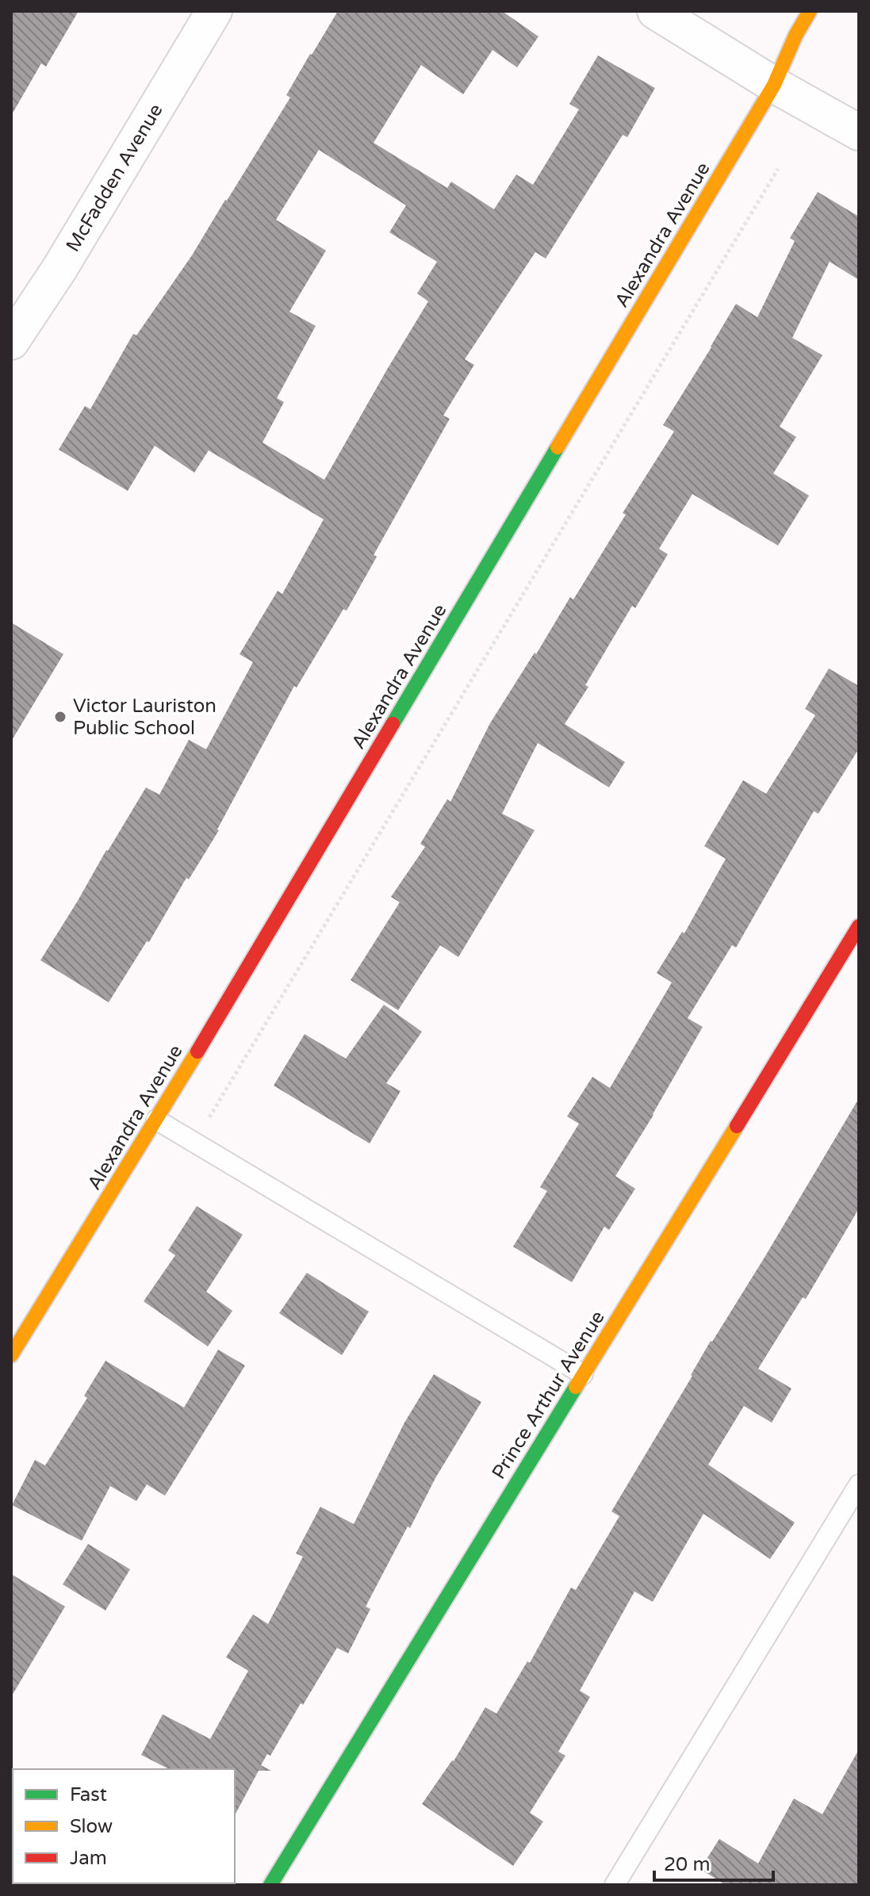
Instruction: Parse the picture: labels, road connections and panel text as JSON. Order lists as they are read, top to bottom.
{
  "streets": {
    "street": ["McFadden Avenue", "Alexandra Avenue", "Prince Arthur Avenue"]
  },
  "places": ["Victor Lauriston Public School"],
  "legend": ["Fast", "Slow", "Jam"],
  "scale_bar": "20 m"
}
